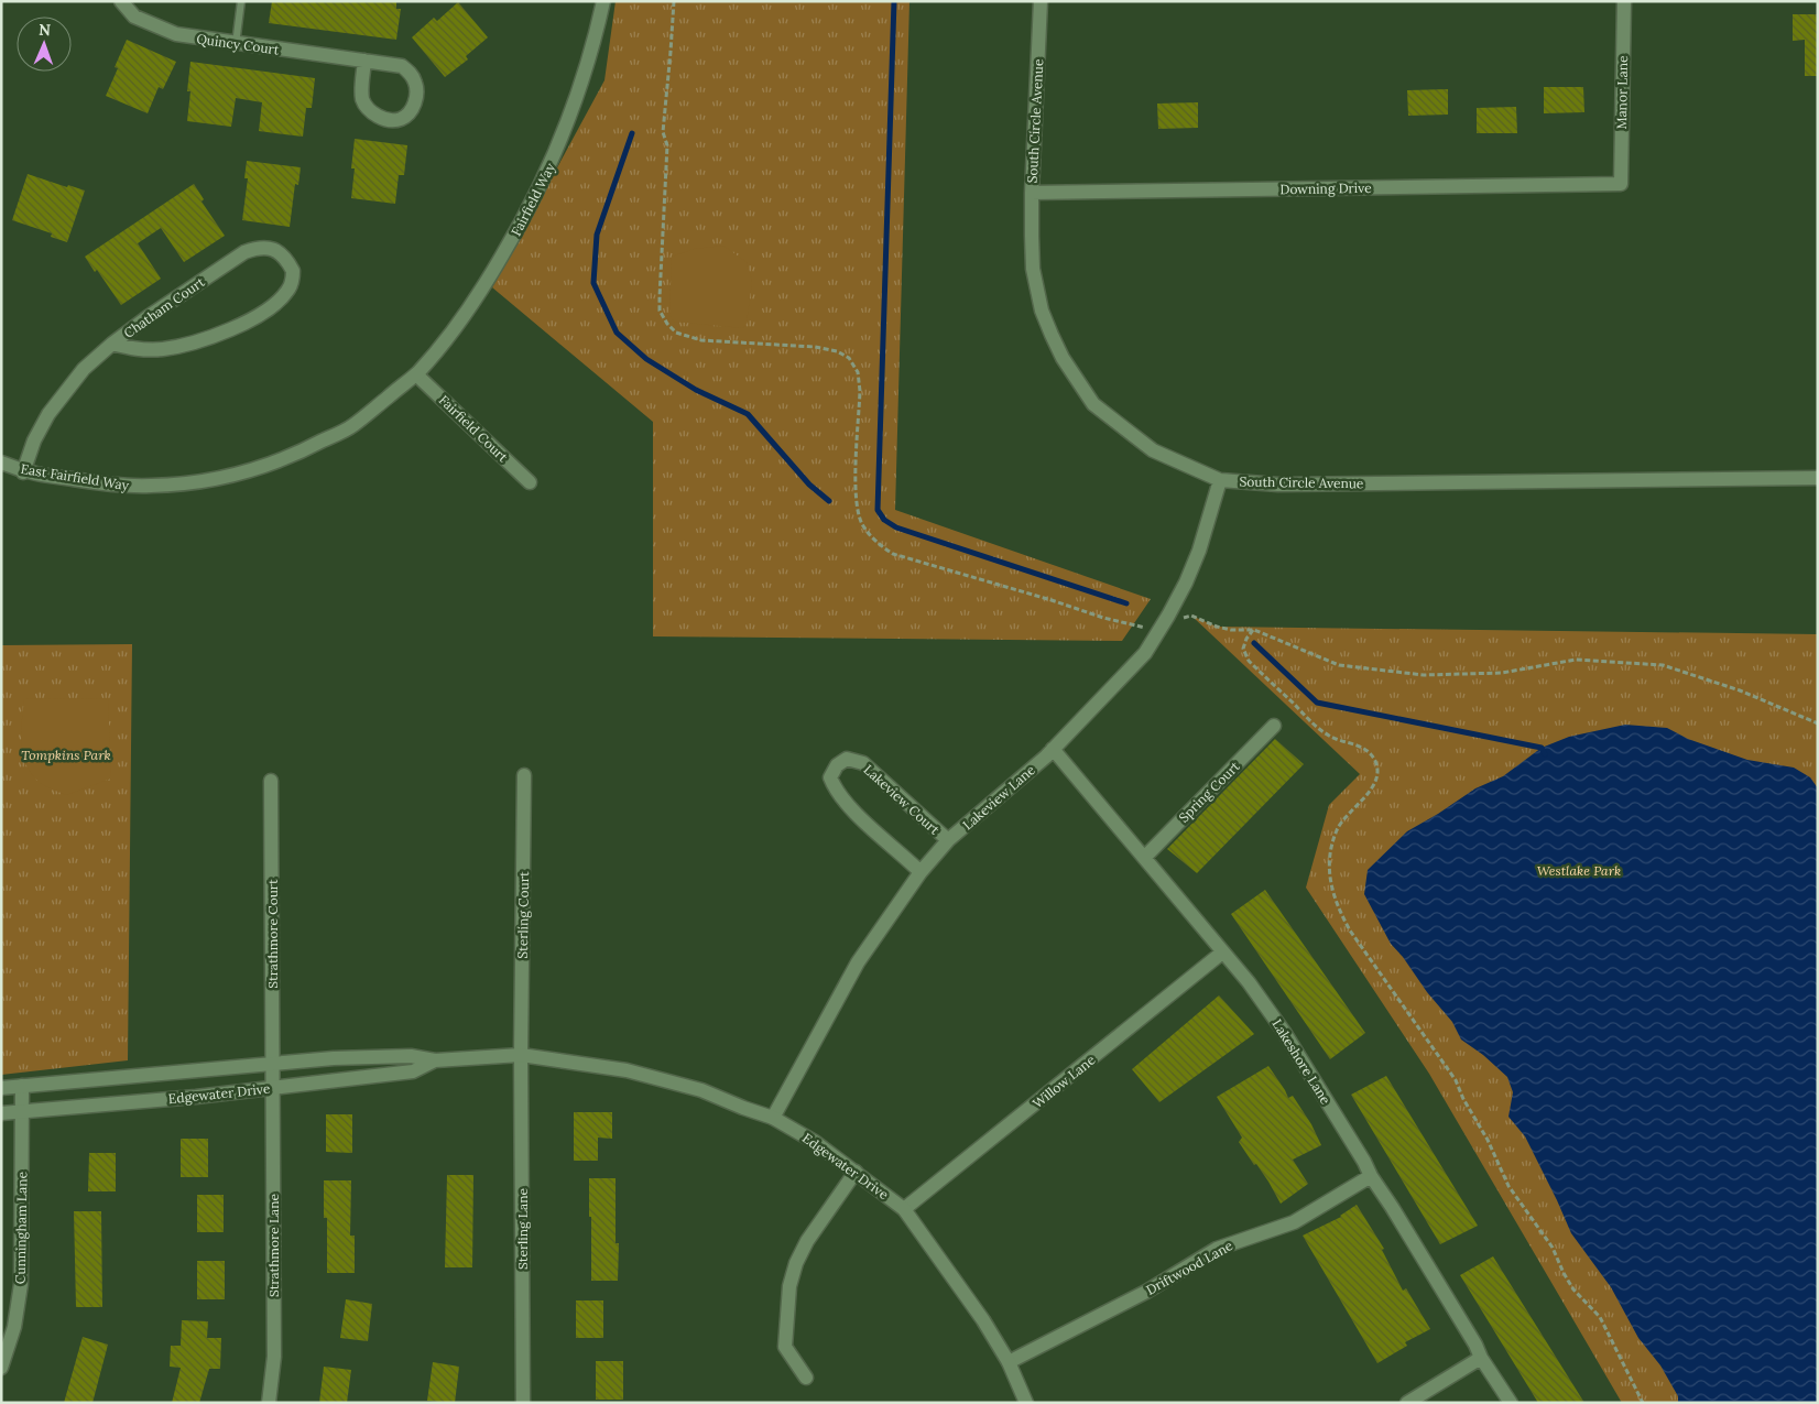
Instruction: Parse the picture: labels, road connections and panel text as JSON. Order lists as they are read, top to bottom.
{
  "streets": {
    "street": [
      "Quincy Court",
      "Manor Lane",
      "South Circle Avenue",
      "Downing Drive",
      "Fairfield Way",
      "Chatham Court",
      "Fairfield Court",
      "East Fairfield Way",
      "Spring Court",
      "Lakeview Lane",
      "Lakeview Court",
      "Sterling Court",
      "Strathmore Court",
      "Lakeshore Lane",
      "Willow Lane",
      "Edgewater Drive",
      "Cunningham Lane",
      "Sterling Lane",
      "Strathmore Lane",
      "Driftwood Lane"
    ]
  },
  "crossings": [
    ["Manor Lane", "Downing Drive"],
    ["South Circle Avenue", "Downing Drive"],
    ["South Circle Avenue", "Lakeview Lane"],
    ["Fairfield Way", "Fairfield Court"],
    ["Fairfield Way", "East Fairfield Way"],
    ["Chatham Court", "East Fairfield Way"],
    ["Fairfield Court", "East Fairfield Way"],
    ["Spring Court", "Lakeshore Lane"],
    ["Lakeview Lane", "Lakeview Court"],
    ["Lakeview Lane", "Lakeshore Lane"],
    ["Lakeview Lane", "Edgewater Drive"],
    ["Sterling Court", "Edgewater Drive"],
    ["Sterling Court", "Sterling Lane"],
    ["Strathmore Court", "Edgewater Drive"],
    ["Strathmore Court", "Strathmore Lane"],
    ["Lakeshore Lane", "Willow Lane"],
    ["Lakeshore Lane", "Driftwood Lane"],
    ["Willow Lane", "Edgewater Drive"],
    ["Edgewater Drive", "Cunningham Lane"],
    ["Edgewater Drive", "Sterling Lane"],
    ["Edgewater Drive", "Strathmore Lane"],
    ["Edgewater Drive", "Driftwood Lane"]
  ],
  "parks": ["Tompkins Park", "Westlake Park"],
  "north": "top"
}
